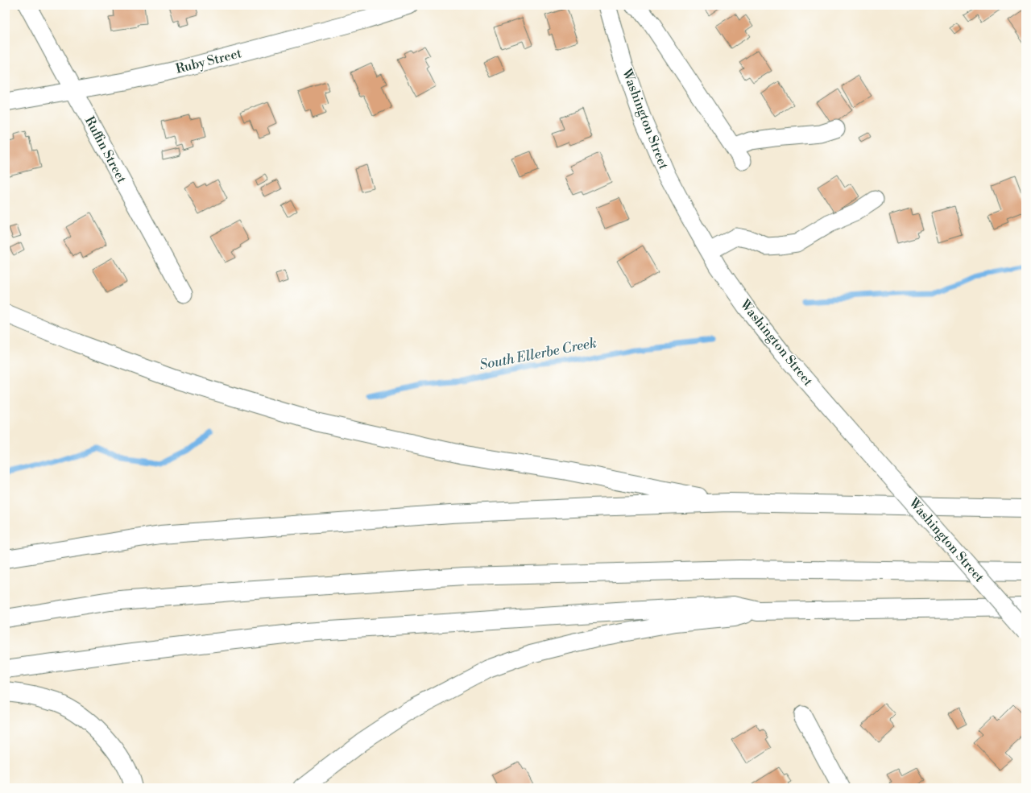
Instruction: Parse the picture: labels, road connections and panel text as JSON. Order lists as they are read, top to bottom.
{
  "streets": {
    "street": ["Ruby Street", "Washington Street", "Ruffin Street"]
  },
  "crossings": [
    ["Ruby Street", "Ruffin Street"]
  ],
  "water": ["South Ellerbe Creek"]
}
